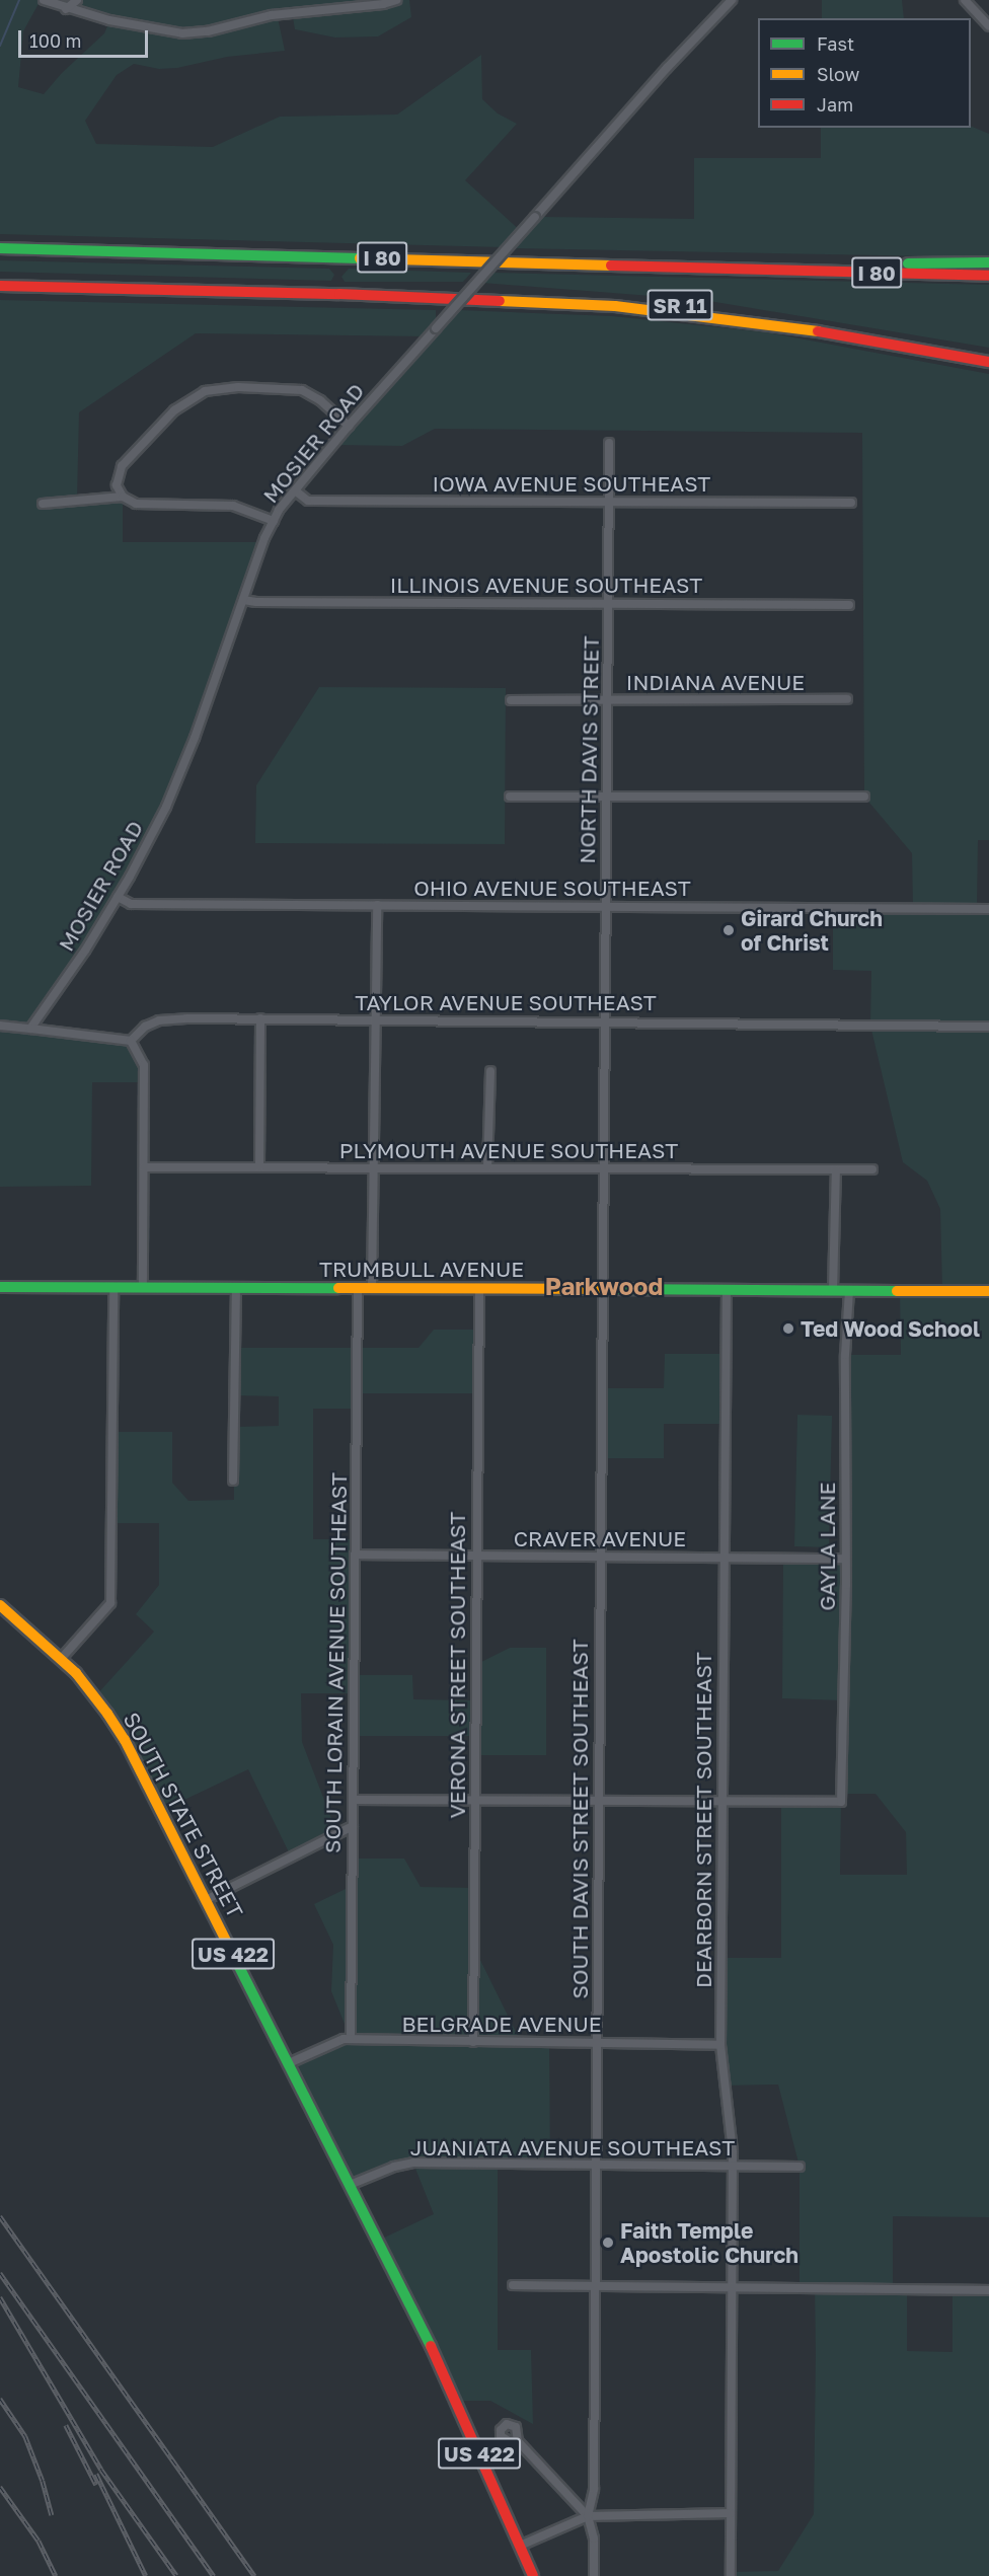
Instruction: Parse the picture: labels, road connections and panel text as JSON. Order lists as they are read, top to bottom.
{
  "streets": {
    "main road": [
      "I 80",
      "SR 11",
      "TRUMBULL AVENUE",
      "SOUTH STATE STREET",
      "US 422"
    ],
    "street": [
      "MOSIER ROAD",
      "IOWA AVENUE SOUTHEAST",
      "ILLINOIS AVENUE SOUTHEAST",
      "INDIANA AVENUE",
      "NORTH DAVIS STREET",
      "OHIO AVENUE SOUTHEAST",
      "TAYLOR AVENUE SOUTHEAST",
      "PLYMOUTH AVENUE SOUTHEAST",
      "CRAVER AVENUE",
      "GAYLA LANE",
      "SOUTH LORAIN AVENUE SOUTHEAST",
      "VERONA STREET SOUTHEAST",
      "SOUTH DAVIS STREET SOUTHEAST",
      "DEARBORN STREET SOUTHEAST",
      "BELGRADE AVENUE",
      "JUANIATA AVENUE SOUTHEAST"
    ]
  },
  "crossings": [
    ["I 80", "SR 11"],
    ["MOSIER ROAD", "IOWA AVENUE SOUTHEAST"],
    ["MOSIER ROAD", "ILLINOIS AVENUE SOUTHEAST"],
    ["MOSIER ROAD", "OHIO AVENUE SOUTHEAST"],
    ["IOWA AVENUE SOUTHEAST", "NORTH DAVIS STREET"],
    ["ILLINOIS AVENUE SOUTHEAST", "NORTH DAVIS STREET"],
    ["INDIANA AVENUE", "NORTH DAVIS STREET"],
    ["NORTH DAVIS STREET", "OHIO AVENUE SOUTHEAST"],
    ["NORTH DAVIS STREET", "TAYLOR AVENUE SOUTHEAST"],
    ["NORTH DAVIS STREET", "PLYMOUTH AVENUE SOUTHEAST"],
    ["NORTH DAVIS STREET", "TRUMBULL AVENUE"],
    ["NORTH DAVIS STREET", "SOUTH DAVIS STREET SOUTHEAST"],
    ["TRUMBULL AVENUE", "GAYLA LANE"],
    ["TRUMBULL AVENUE", "SOUTH LORAIN AVENUE SOUTHEAST"],
    ["TRUMBULL AVENUE", "VERONA STREET SOUTHEAST"],
    ["TRUMBULL AVENUE", "SOUTH DAVIS STREET SOUTHEAST"],
    ["TRUMBULL AVENUE", "DEARBORN STREET SOUTHEAST"],
    ["CRAVER AVENUE", "GAYLA LANE"],
    ["CRAVER AVENUE", "SOUTH LORAIN AVENUE SOUTHEAST"],
    ["CRAVER AVENUE", "VERONA STREET SOUTHEAST"],
    ["CRAVER AVENUE", "SOUTH DAVIS STREET SOUTHEAST"],
    ["CRAVER AVENUE", "DEARBORN STREET SOUTHEAST"],
    ["GAYLA LANE", "DEARBORN STREET SOUTHEAST"],
    ["SOUTH LORAIN AVENUE SOUTHEAST", "BELGRADE AVENUE"],
    ["VERONA STREET SOUTHEAST", "BELGRADE AVENUE"],
    ["SOUTH STATE STREET", "US 422"],
    ["SOUTH STATE STREET", "BELGRADE AVENUE"],
    ["SOUTH STATE STREET", "JUANIATA AVENUE SOUTHEAST"],
    ["SOUTH DAVIS STREET SOUTHEAST", "BELGRADE AVENUE"],
    ["SOUTH DAVIS STREET SOUTHEAST", "JUANIATA AVENUE SOUTHEAST"],
    ["DEARBORN STREET SOUTHEAST", "BELGRADE AVENUE"],
    ["DEARBORN STREET SOUTHEAST", "JUANIATA AVENUE SOUTHEAST"]
  ],
  "districts": ["Parkwood"],
  "places": ["Girard Church of Christ", "Ted Wood School", "Faith Temple Apostolic Church"],
  "legend": ["Fast", "Slow", "Jam"],
  "scale_bar": "100 m"
}
